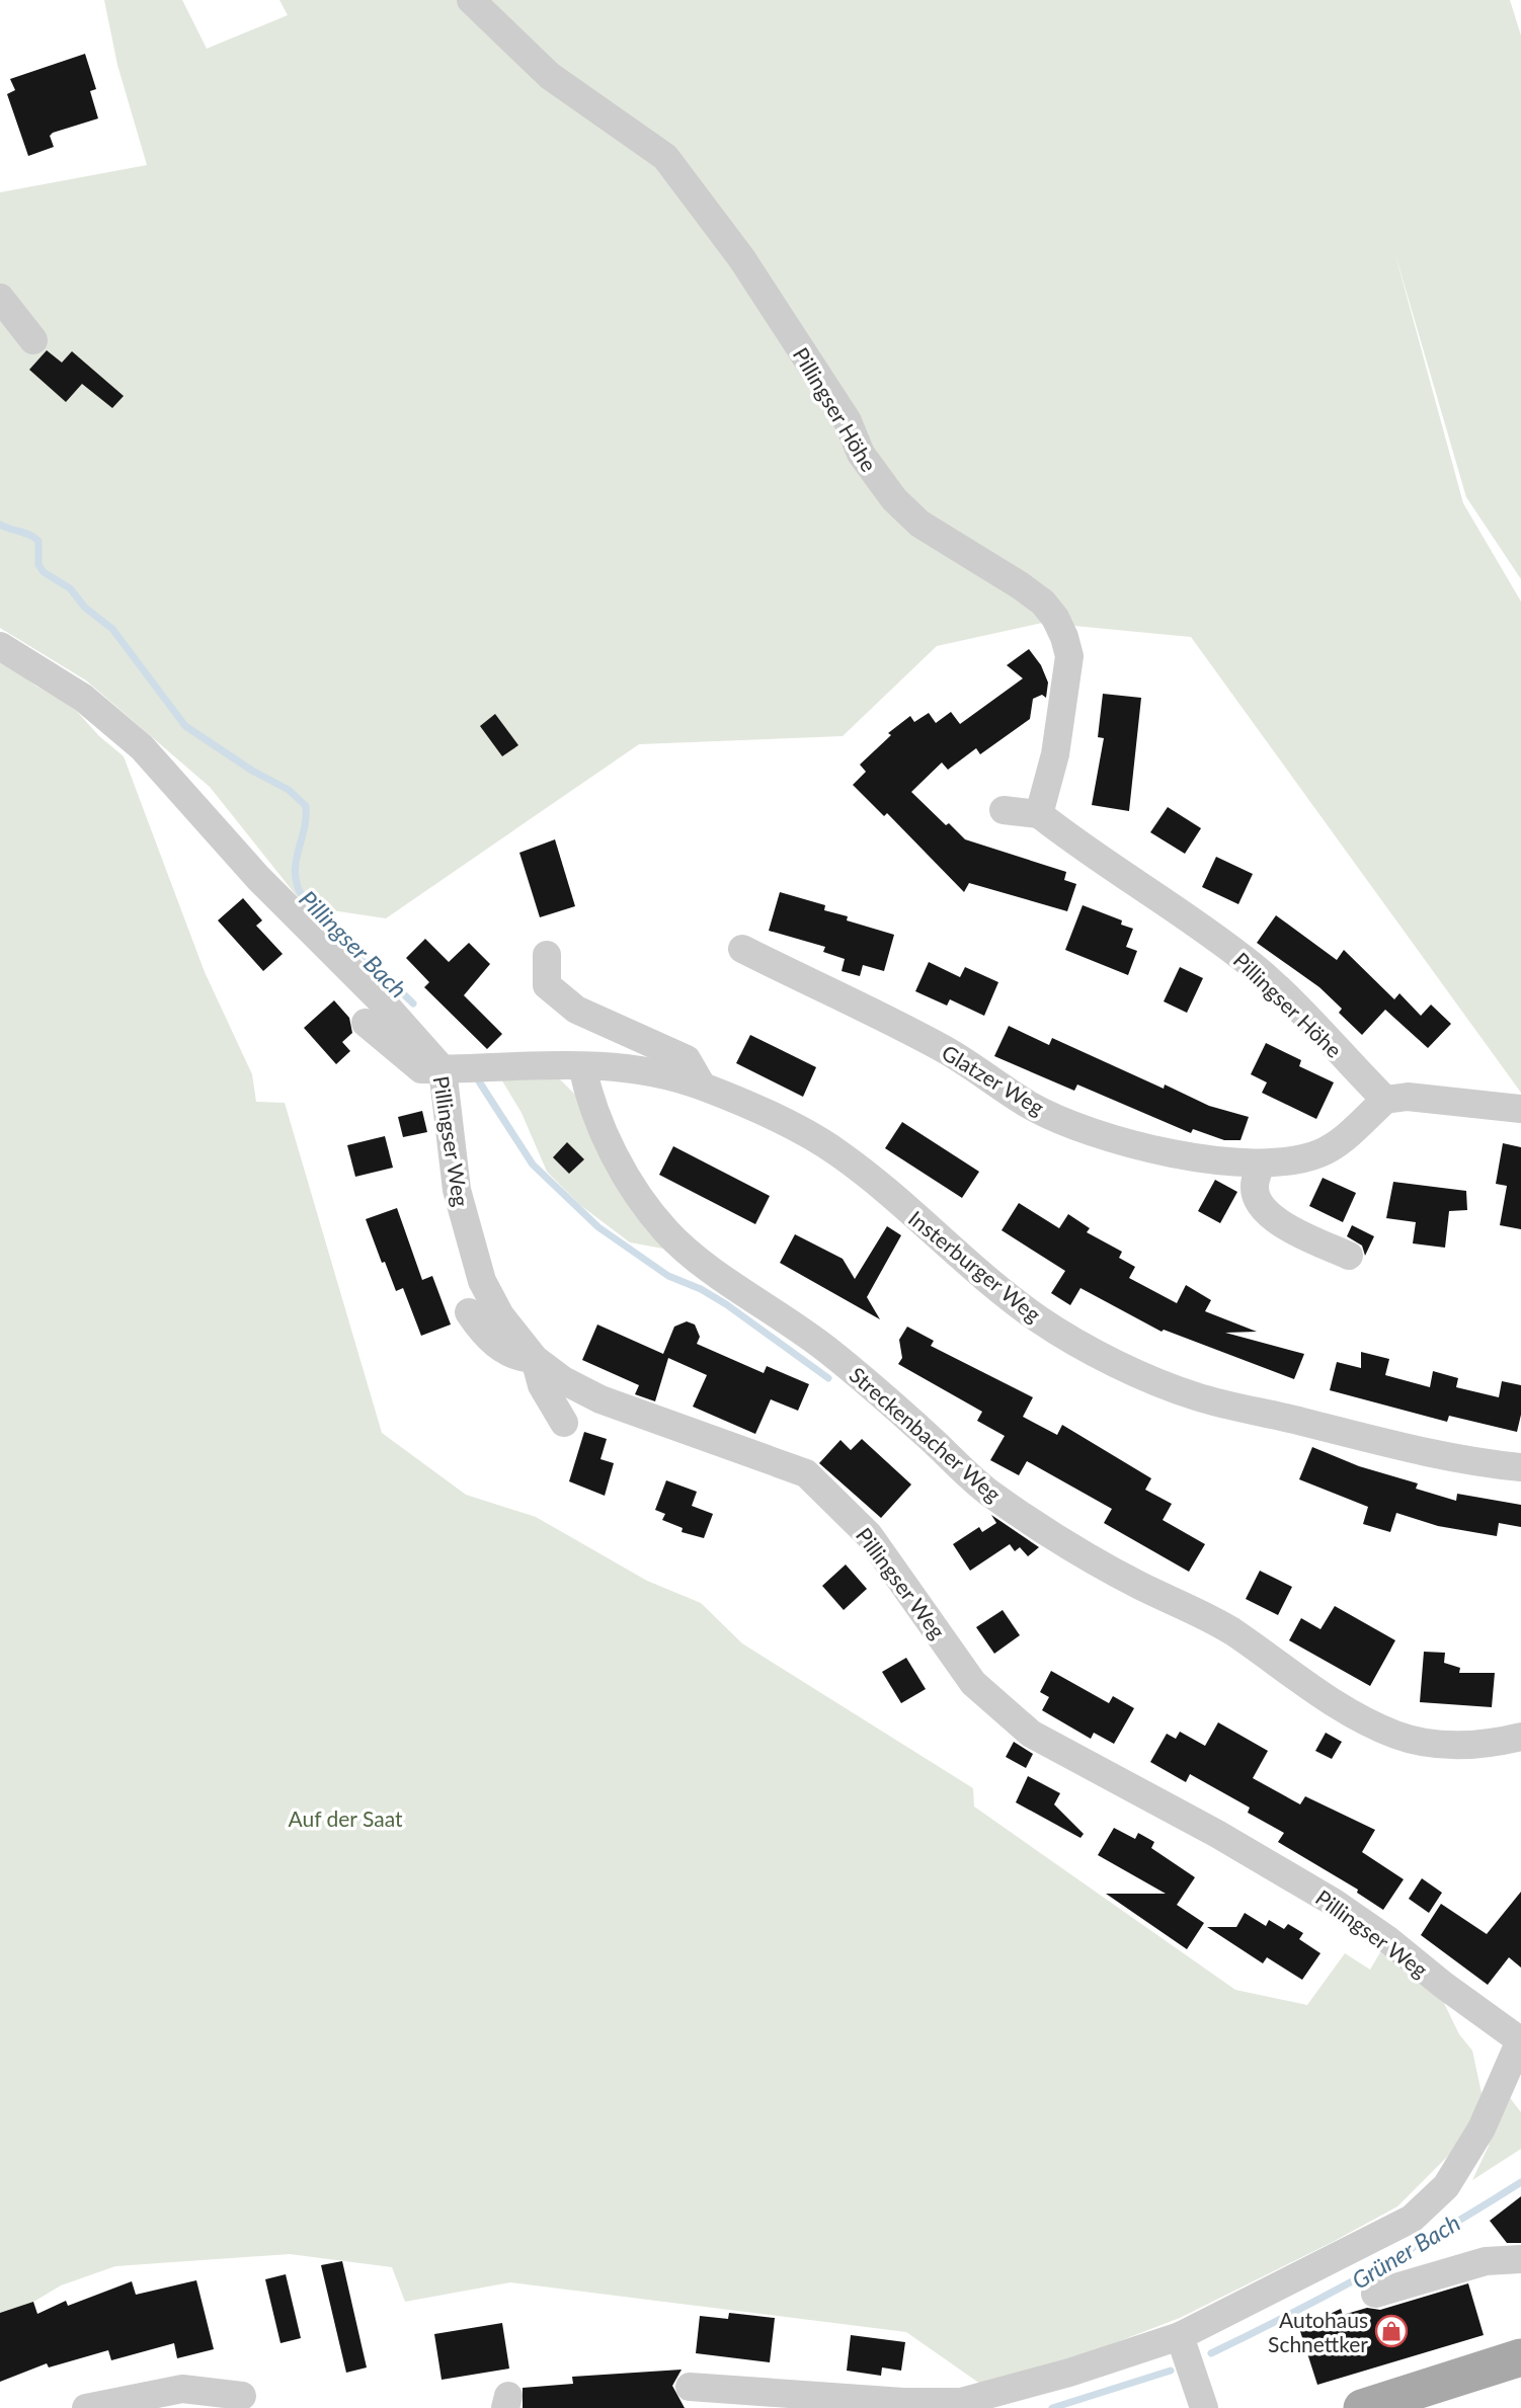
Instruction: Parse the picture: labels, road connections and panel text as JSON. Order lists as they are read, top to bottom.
{
  "streets": {
    "street": [
      "Pillingser Höhe",
      "Glatzer Weg",
      "Pillingser Weg",
      "Insterburger Weg",
      "Streckenbacher Weg"
    ]
  },
  "crossings": [
    ["Pillingser Höhe", "Glatzer Weg"],
    ["Pillingser Weg", "Insterburger Weg"],
    ["Insterburger Weg", "Streckenbacher Weg"]
  ],
  "water": ["Pillingser Bach", "Grüner Bach"],
  "parks": ["Auf der Saat"],
  "places": {
    "shop": ["Autohaus Schnettker"]
  }
}
